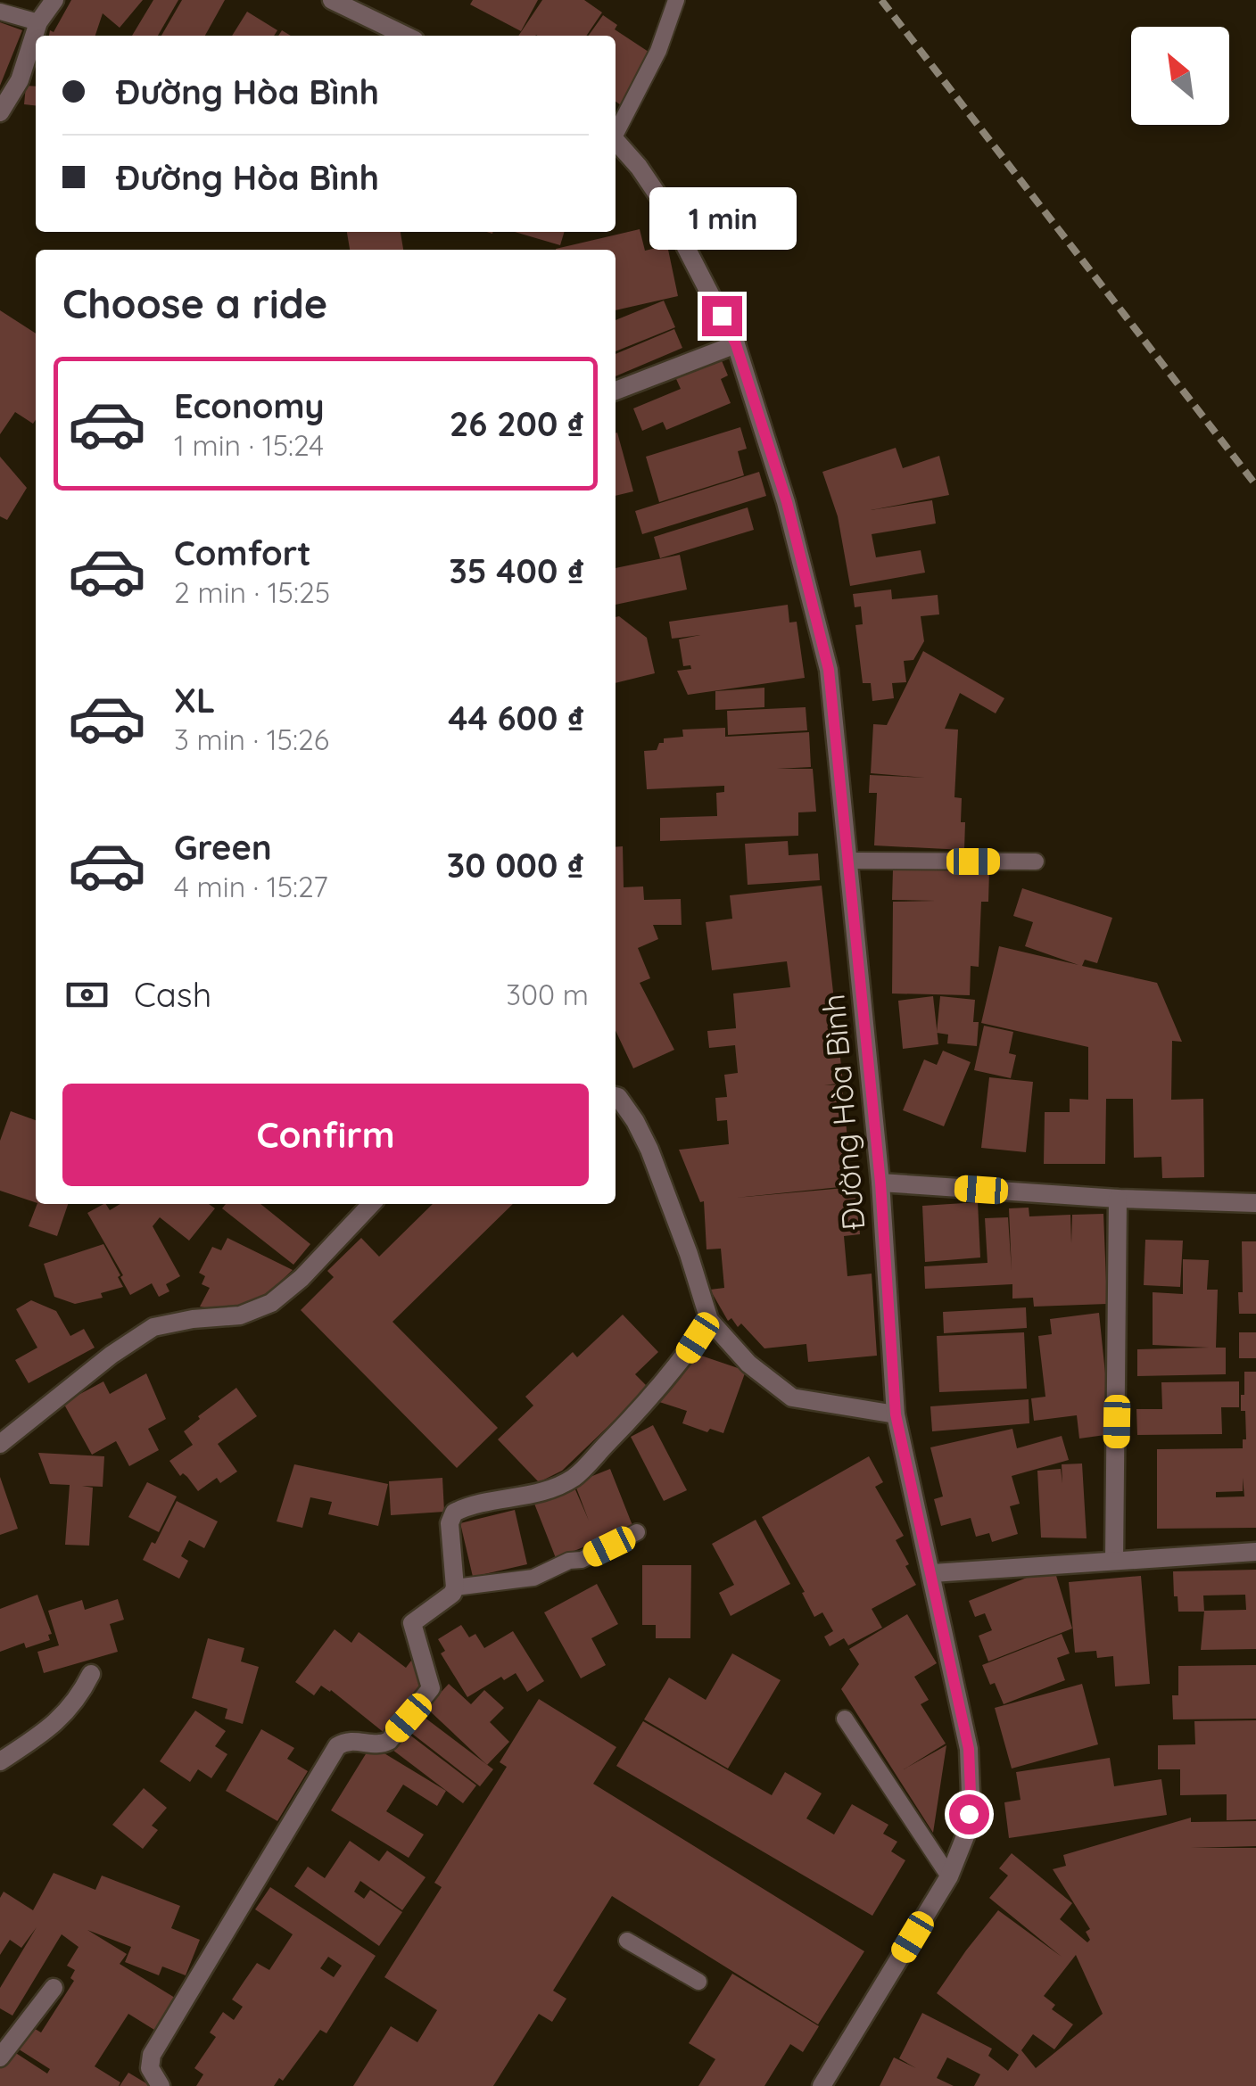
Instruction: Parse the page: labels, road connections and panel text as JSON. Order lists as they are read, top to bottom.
{
  "streets": {
    "street": ["Đường Hòa Bình"]
  },
  "north": "top left",
  "page": {
    "banner": ["Đường Hòa Bình", "Đường Hòa Bình"],
    "bubble": "1 min",
    "heading": "Choose a ride",
    "list": [
      {
        "name": "Economy",
        "note": "1 min · 15:24",
        "value": "26 200 ₫"
      },
      {
        "name": "Comfort",
        "note": "2 min · 15:25",
        "value": "35 400 ₫"
      },
      {
        "name": "XL",
        "note": "3 min · 15:26",
        "value": "44 600 ₫"
      },
      {
        "name": "Green",
        "note": "4 min · 15:27",
        "value": "30 000 ₫"
      }
    ],
    "pay": ["Cash", "300 m"],
    "buttons": "Confirm"
  }
}
